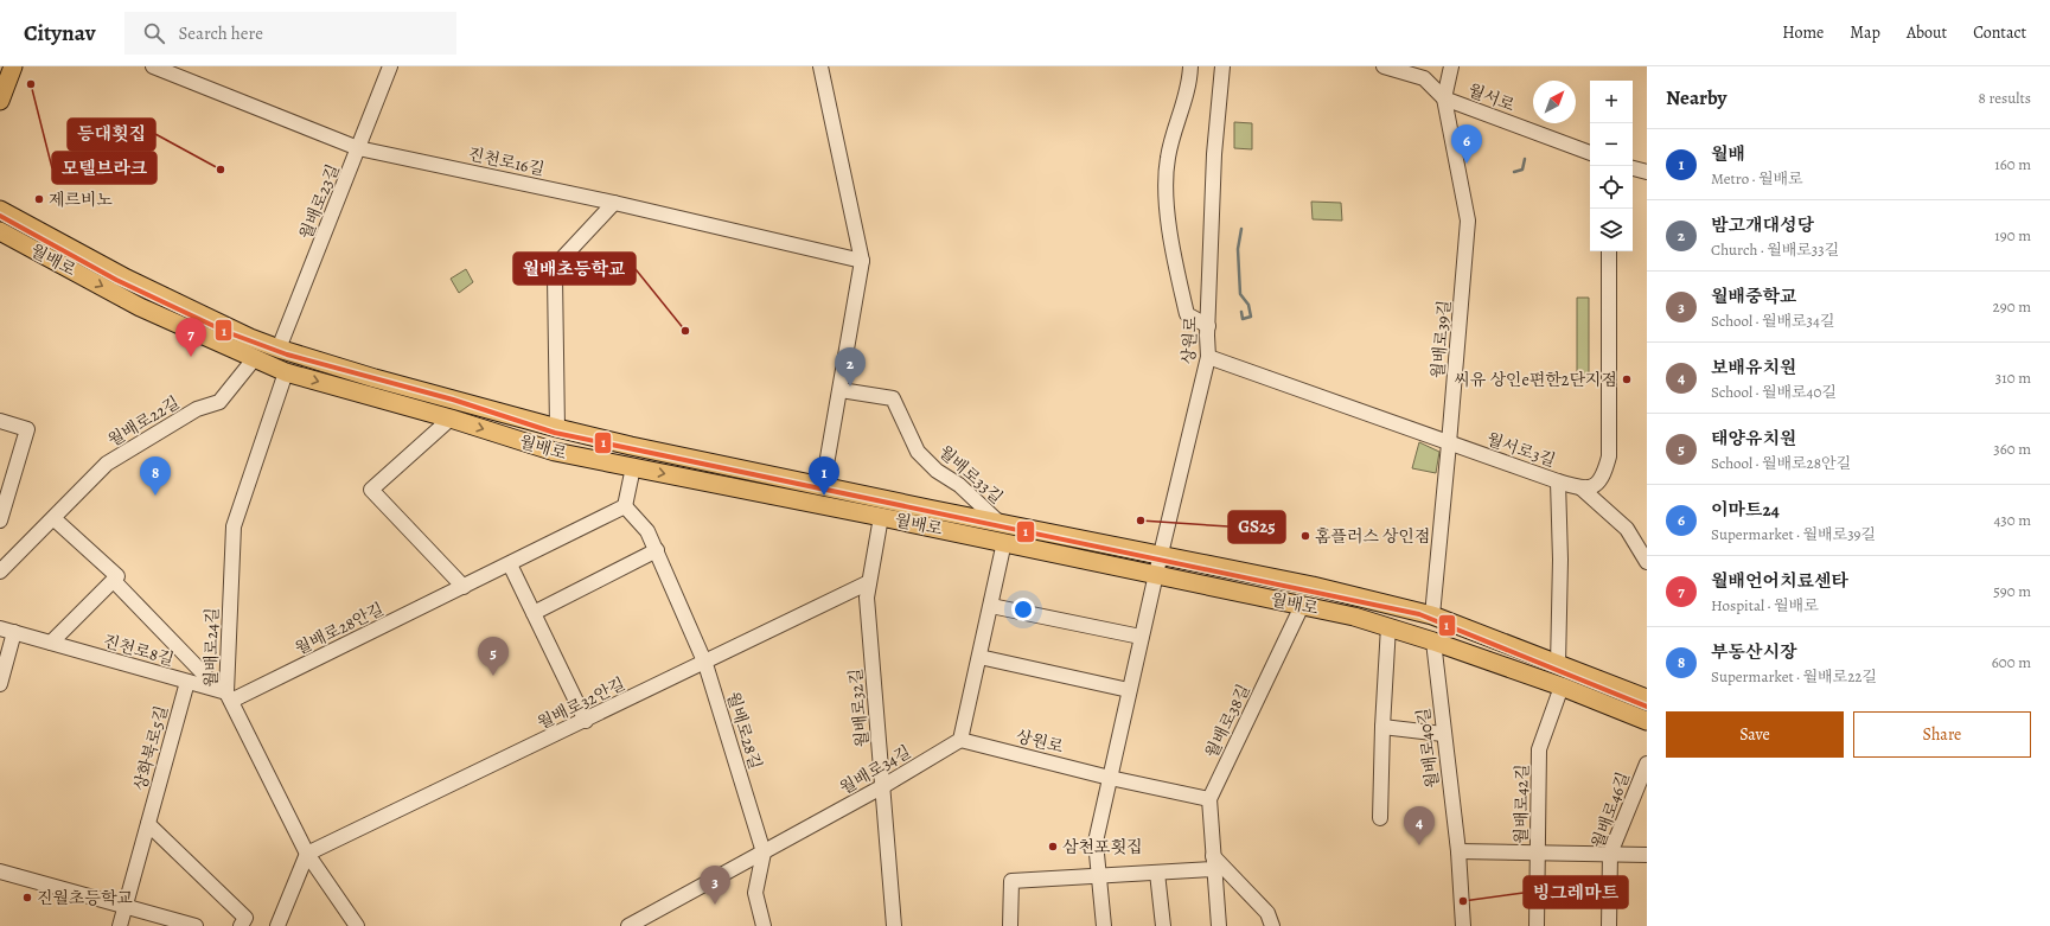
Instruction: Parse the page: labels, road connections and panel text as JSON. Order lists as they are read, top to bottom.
{
  "streets": {
    "main road": ["월배로"],
    "street": [
      "월서로",
      "진천로16길",
      "월배로23길",
      "월배로39길",
      "상원로",
      "월배로22길",
      "월서로3길",
      "월배로33길",
      "월배로28안길",
      "월배로24길",
      "진천로8길",
      "월배로32안길",
      "월배로32길",
      "월배로38길",
      "월배로28길",
      "상화북로5길",
      "월배로40길",
      "월배로34길",
      "월배로42길",
      "월배로46길"
    ]
  },
  "crossings": [
    ["월서로", "월배로39길"],
    ["진천로16길", "월배로23길"],
    ["진천로16길", "월배로"],
    ["월배로23길", "월배로"],
    ["월배로", "월배로39길"],
    ["월배로", "상원로"],
    ["월배로", "월배로22길"],
    ["월배로", "월배로33길"],
    ["월배로", "월배로24길"],
    ["월배로", "월배로32길"],
    ["월배로", "월배로38길"],
    ["월배로", "월배로40길"],
    ["월배로", "월배로42길"],
    ["월배로39길", "월서로3길"],
    ["상원로", "월서로3길"],
    ["상원로", "월배로38길"],
    ["상원로", "월배로34길"],
    ["월배로28안길", "월배로24길"],
    ["월배로28안길", "진천로8길"],
    ["월배로28안길", "월배로28길"],
    ["월배로24길", "진천로8길"],
    ["월배로24길", "월배로32안길"],
    ["진천로8길", "상화북로5길"],
    ["월배로32안길", "월배로32길"],
    ["월배로32안길", "월배로28길"],
    ["월배로32길", "월배로34길"],
    ["월배로28길", "월배로34길"]
  ],
  "places": [
    "모텔브라크",
    "등대횟집",
    "제르비노",
    "월배초등학교",
    "씨유 상인e편한2단지점",
    "GS25",
    "홈플러스 상인점",
    "삼천포횟집",
    "진월초등학교",
    "빙그레마트"
  ],
  "lines": ["transit line 1"],
  "north": "top right",
  "page": {
    "header": "Citynav",
    "search": "Search here",
    "nav": [
      "Home",
      "Map",
      "About",
      "Contact"
    ],
    "heading": ["Nearby", "8 results"],
    "map_buttons": ["+", "−"],
    "pins": [
      "6",
      "7",
      "2",
      "1",
      "8",
      "5",
      "4",
      "3"
    ],
    "list": [
      {
        "mark": "1",
        "name": "월배",
        "note": "Metro · 월배로",
        "value": "160 m"
      },
      {
        "mark": "2",
        "name": "밤고개대성당",
        "note": "Church · 월배로33길",
        "value": "190 m"
      },
      {
        "mark": "3",
        "name": "월배중학교",
        "note": "School · 월배로34길",
        "value": "290 m"
      },
      {
        "mark": "4",
        "name": "보배유치원",
        "note": "School · 월배로40길",
        "value": "310 m"
      },
      {
        "mark": "5",
        "name": "태양유치원",
        "note": "School · 월배로28안길",
        "value": "360 m"
      },
      {
        "mark": "6",
        "name": "이마트24",
        "note": "Supermarket · 월배로39길",
        "value": "430 m"
      },
      {
        "mark": "7",
        "name": "월배언어치료센타",
        "note": "Hospital · 월배로",
        "value": "590 m"
      },
      {
        "mark": "8",
        "name": "부동산시장",
        "note": "Supermarket · 월배로22길",
        "value": "600 m"
      }
    ],
    "buttons": ["Save", "Share"]
  }
}
